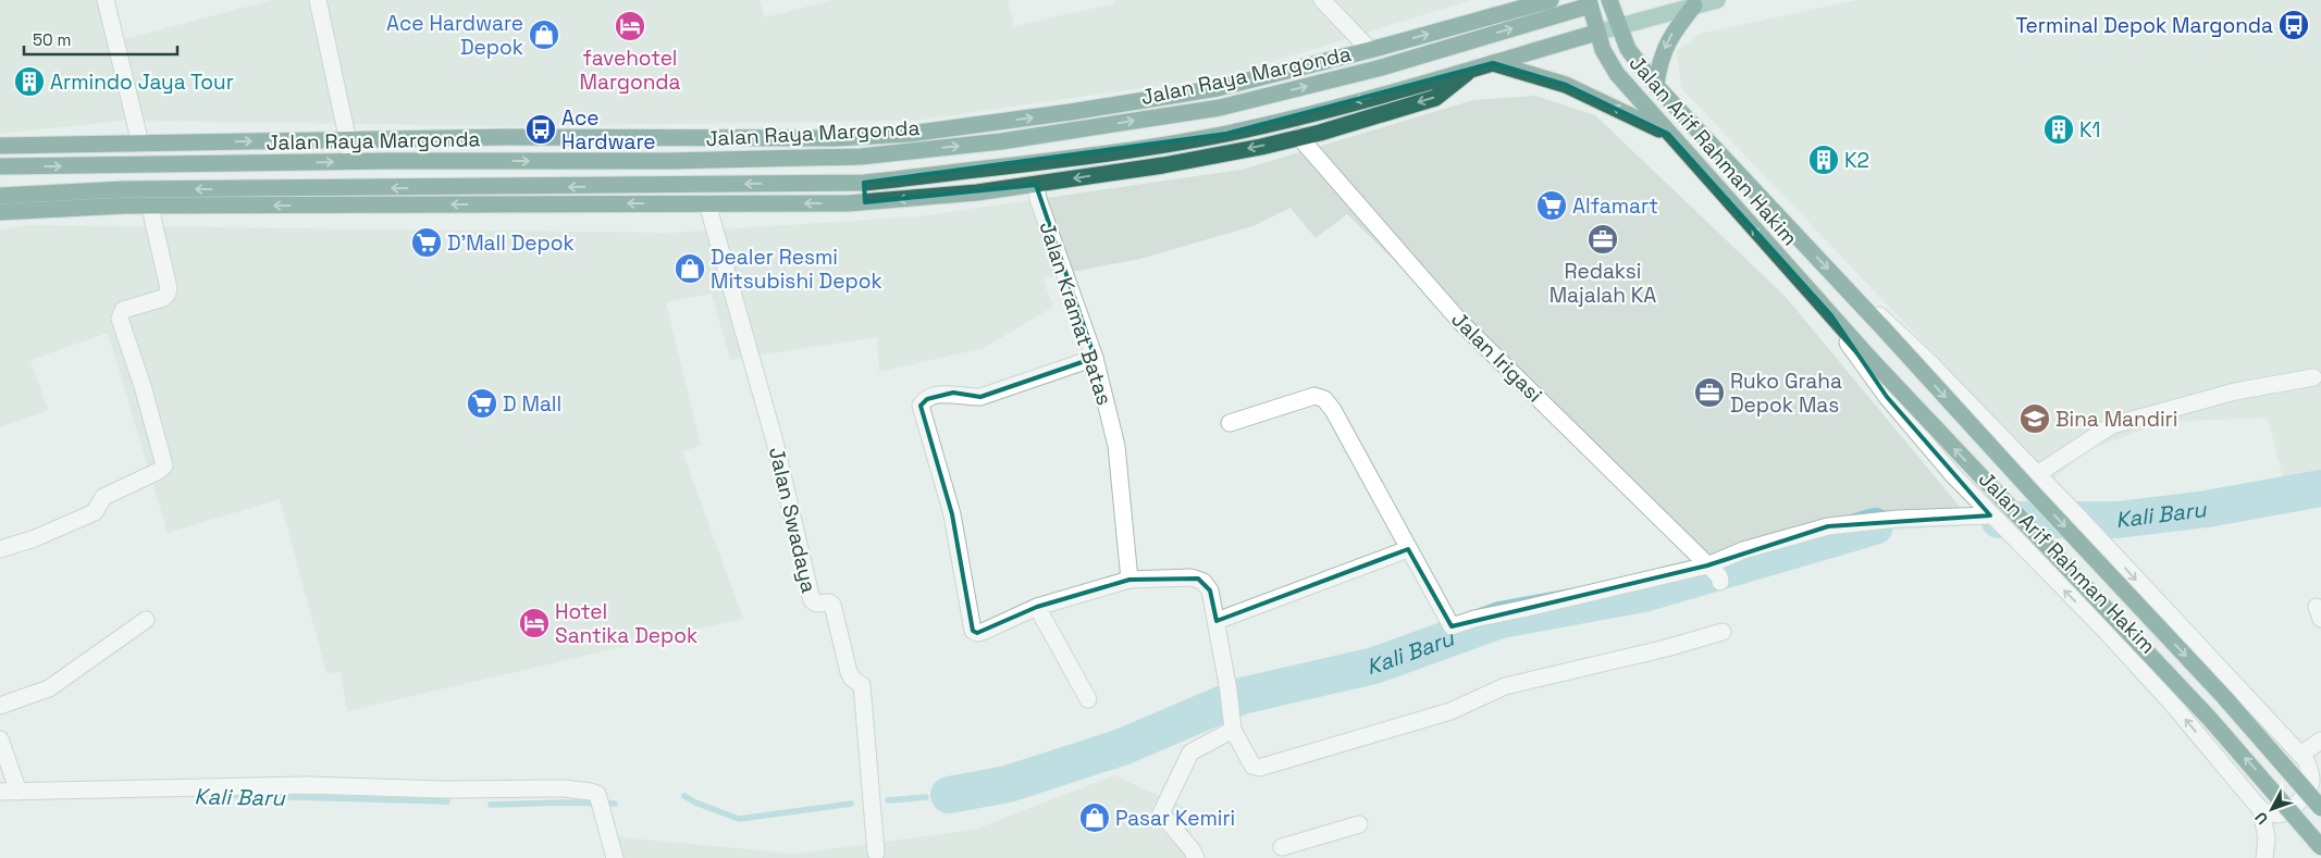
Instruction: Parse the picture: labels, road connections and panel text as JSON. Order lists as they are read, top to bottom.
{
  "streets": {
    "highway": ["Jalan Raya Margonda", "Jalan Arif Rahman Hakim"],
    "street": ["Jalan Kramat Batas", "Jalan Irigasi", "Jalan Swadaya"]
  },
  "crossings": [
    ["Jalan Raya Margonda", "Jalan Arif Rahman Hakim"]
  ],
  "water": ["Kali Baru"],
  "places": {
    "bus stop": ["Terminal Depok Margonda", "Ace Hardware"],
    "hotel": ["favehotel Margonda", "Hotel Santika Depok"],
    "shop": ["Ace Hardware Depok", "Dealer Resmi Mitsubishi Depok", "Pasar Kemiri"],
    "building": ["Armindo Jaya Tour", "K1", "K2"],
    "supermarket": ["Alfamart", "D'Mall Depok", "D Mall"],
    "office": ["Redaksi Majalah KA", "Ruko Graha Depok Mas"],
    "school or university": ["Bina Mandiri"]
  },
  "scale_bar": "50 m",
  "north": "bottom left"
}
